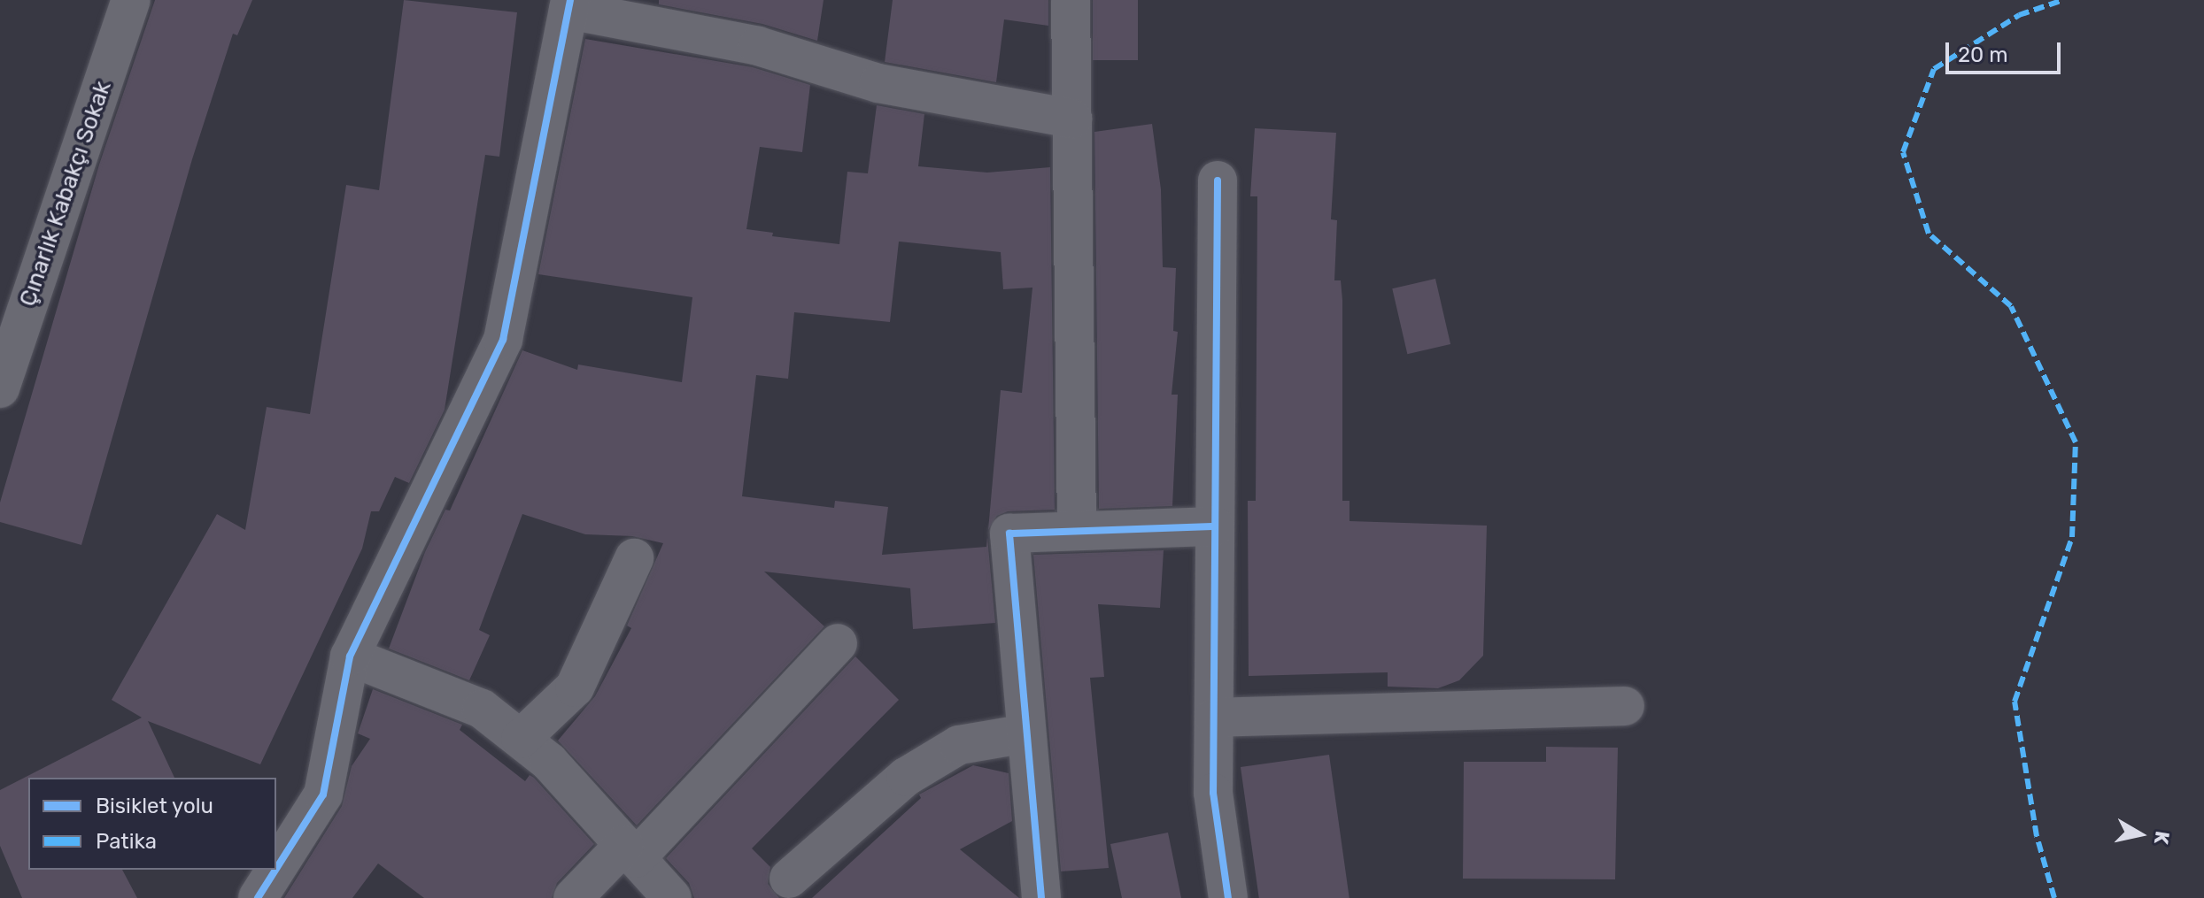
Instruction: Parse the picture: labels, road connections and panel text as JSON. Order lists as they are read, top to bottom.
{
  "streets": {
    "street": ["Çınarlık Kabakçı Sokak"]
  },
  "legend": ["Bisiklet yolu", "Patika"],
  "scale_bar": "20 m",
  "north": "right"
}
